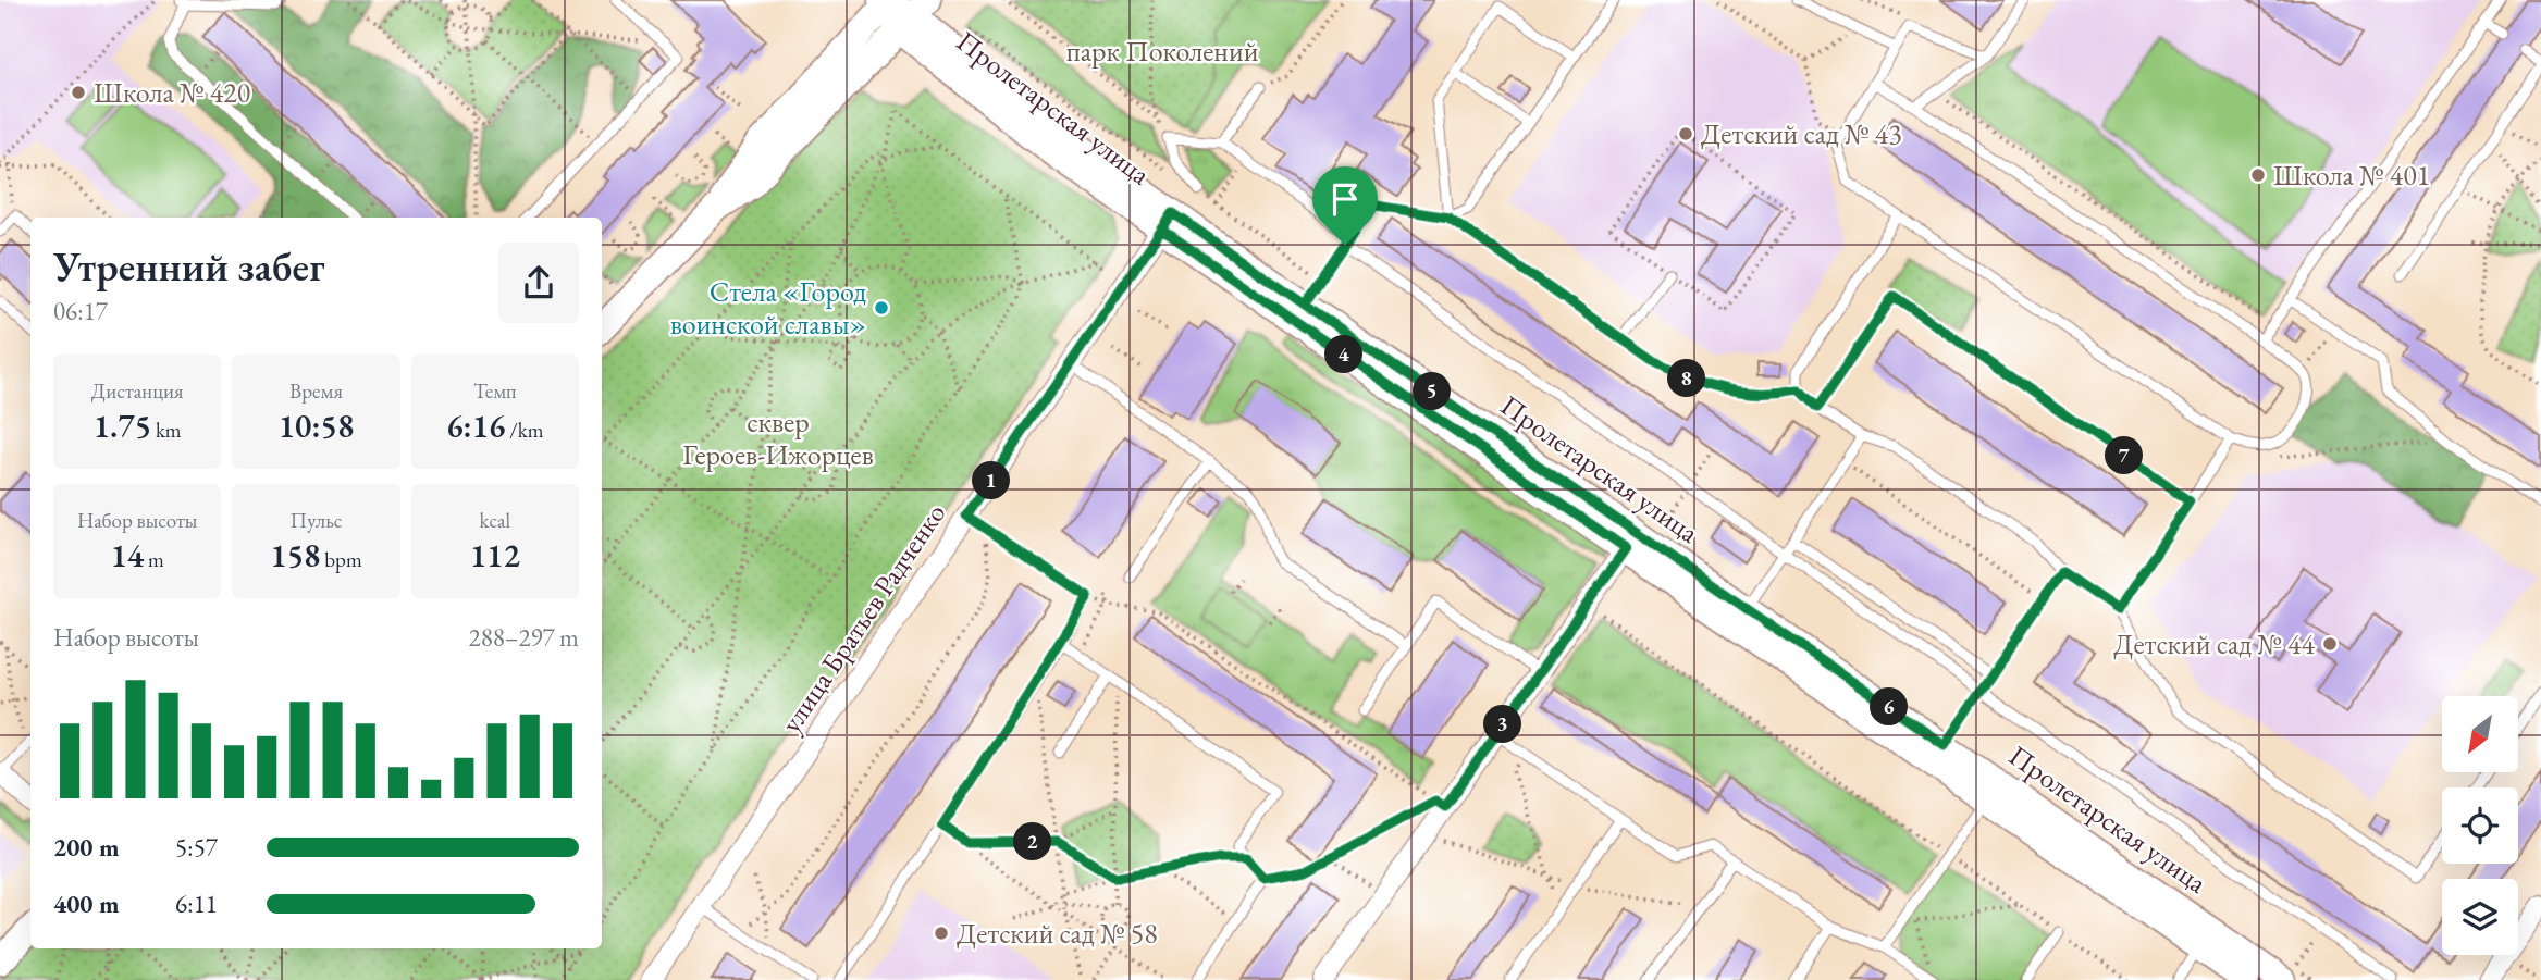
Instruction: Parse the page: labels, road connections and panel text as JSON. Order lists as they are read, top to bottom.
{
  "streets": {
    "main road": ["Пролетарская улица"],
    "street": ["улица Братьев Радченко"]
  },
  "crossings": [
    ["Пролетарская улица", "улица Братьев Радченко"]
  ],
  "parks": ["парк Поколений", "сквер Героев-Ижорцев"],
  "places": [
    "Школа № 420",
    "Детский сад № 43",
    "Школа № 401",
    "Стела «Город воинской славы»",
    "Детский сад № 44",
    "Детский сад № 58"
  ],
  "north": "bottom left",
  "page": {
    "heading": ["Утренний забег", "06:17"],
    "pins": [
      "4",
      "8",
      "5",
      "7",
      "1",
      "6",
      "3",
      "2"
    ],
    "stats": [
      ["Дистанция", "1.75 km"],
      ["Время", "10:58"],
      ["Темп", "6:16 /km"],
      ["Набор высоты", "14 m"],
      ["Пульс", "158 bpm"],
      ["kcal", "112"]
    ],
    "chart": ["Набор высоты", "288–297 m"],
    "list": [
      {
        "name": "200 m",
        "note": "5:57"
      },
      {
        "name": "400 m",
        "note": "6:11"
      }
    ]
  }
}
